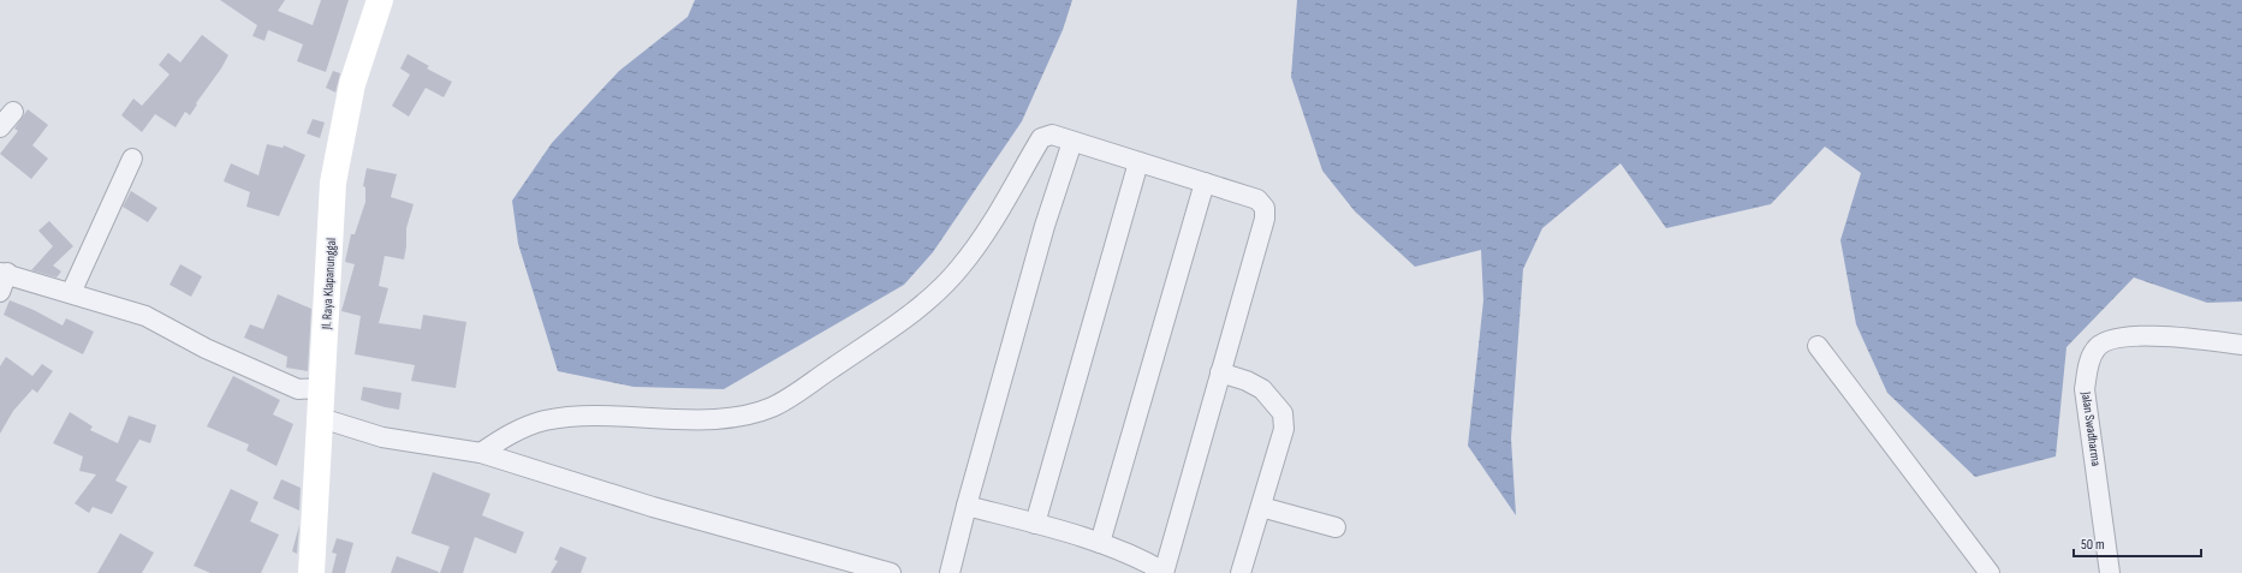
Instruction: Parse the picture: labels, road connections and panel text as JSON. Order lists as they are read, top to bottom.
{
  "streets": {
    "street": ["Jl. Raya Klapanunggal", "Jalan Swadharma"]
  },
  "scale_bar": "50 m"
}
